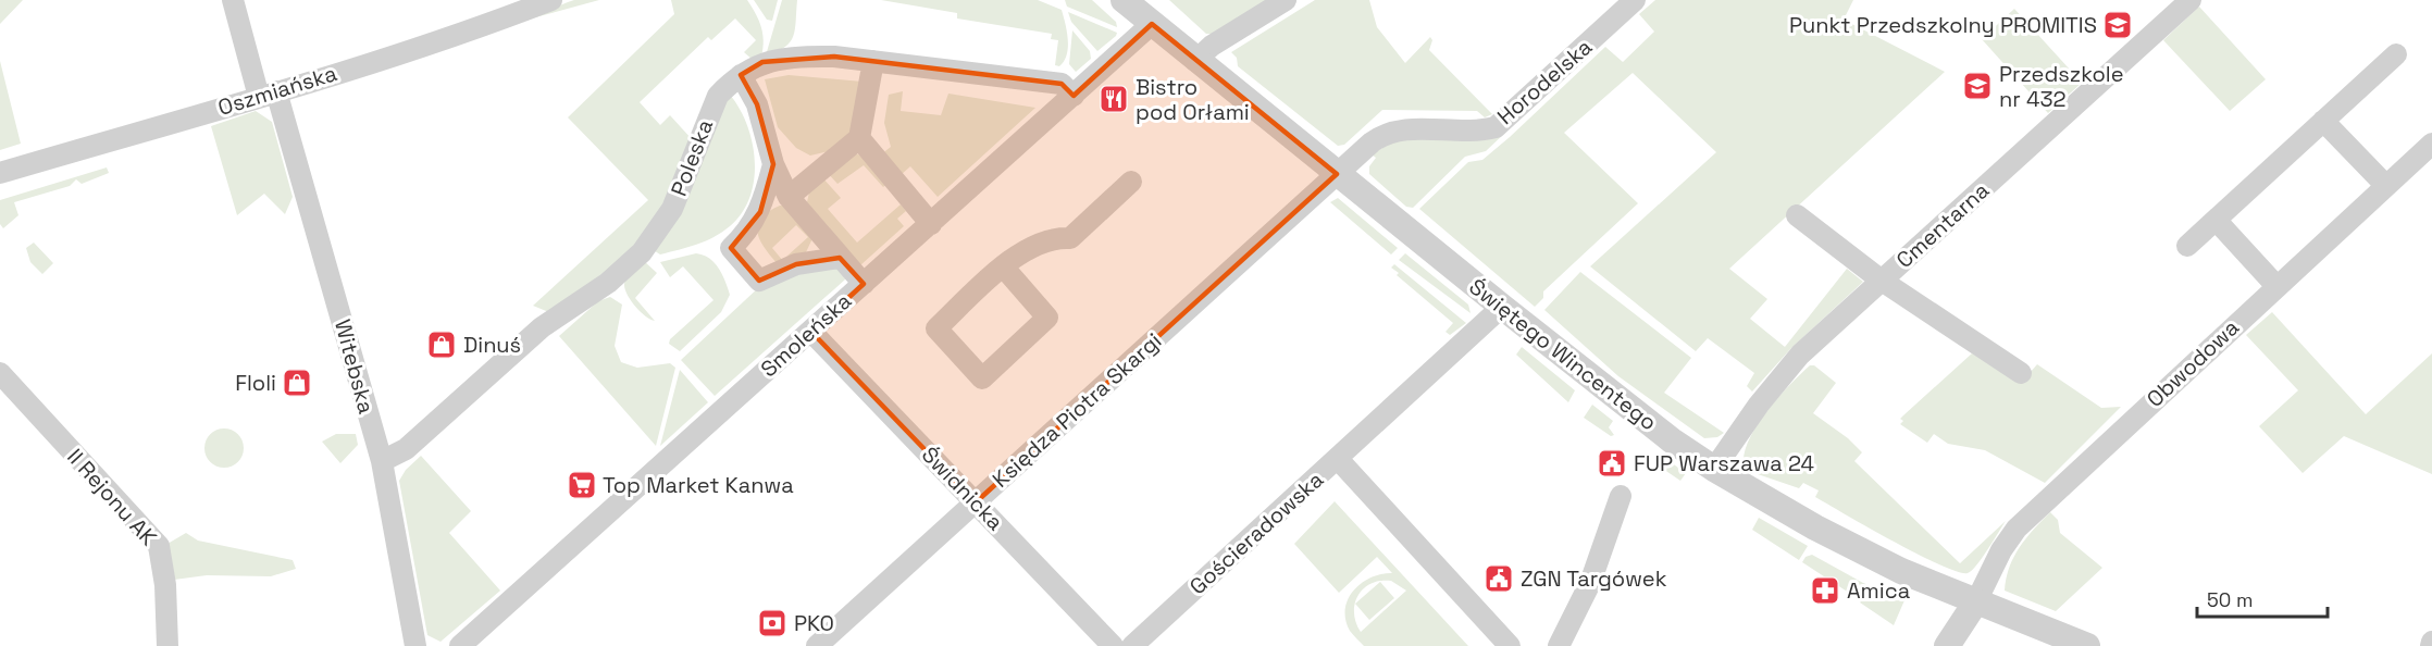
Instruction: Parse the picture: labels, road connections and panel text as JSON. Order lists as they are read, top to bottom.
{
  "streets": {
    "street": [
      "Horodelska",
      "Oszmiańska",
      "Poleska",
      "Cmentarna",
      "Smoleńska",
      "Świętego Wincentego",
      "Obwodowa",
      "Witebska",
      "Księdza Piotra Skargi",
      "Świdnicka",
      "II Rejonu AK",
      "Gościeradowska"
    ]
  },
  "crossings": [
    ["Horodelska", "Świętego Wincentego"],
    ["Horodelska", "Księdza Piotra Skargi"],
    ["Oszmiańska", "Witebska"],
    ["Poleska", "Smoleńska"],
    ["Poleska", "Witebska"],
    ["Cmentarna", "Świętego Wincentego"],
    ["Smoleńska", "Świętego Wincentego"],
    ["Smoleńska", "Świdnicka"],
    ["Świętego Wincentego", "Obwodowa"],
    ["Świętego Wincentego", "Księdza Piotra Skargi"],
    ["Księdza Piotra Skargi", "Świdnicka"]
  ],
  "places": {
    "school or university": ["Punkt Przedszkolny PROMITIS", "Przedszkole nr 432"],
    "restaurant": ["Bistro pod Orłami"],
    "shop": ["Dinuś", "Floli"],
    "public building": ["FUP Warszawa 24", "ZGN Targówek"],
    "supermarket": ["Top Market Kanwa"],
    "pharmacy": ["Amica"],
    "bank": ["PKO"]
  },
  "scale_bar": "50 m"
}
